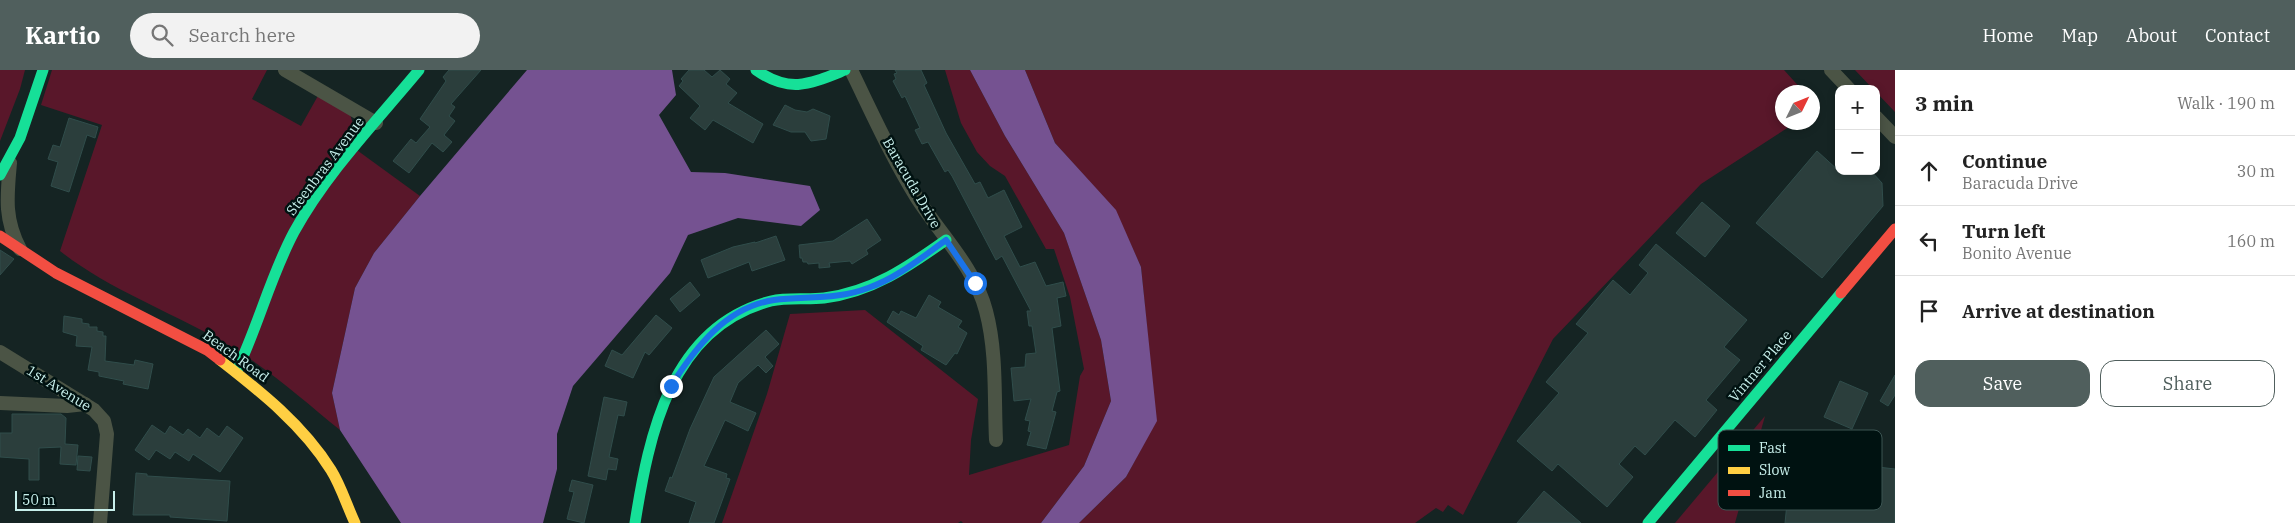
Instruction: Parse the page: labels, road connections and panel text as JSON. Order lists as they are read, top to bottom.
{
  "streets": {
    "street": [
      "Steenbras Avenue",
      "Baracuda Drive",
      "Beach Road",
      "Vintner Place",
      "1st Avenue"
    ]
  },
  "crossings": [
    ["Steenbras Avenue", "Beach Road"]
  ],
  "legend": ["Fast", "Slow", "Jam"],
  "scale_bar": "50 m",
  "north": "top right",
  "page": {
    "header": "Kartio",
    "search": "Search here",
    "nav": [
      "Home",
      "Map",
      "About",
      "Contact"
    ],
    "heading": ["3 min", "Walk · 190 m"],
    "map_buttons": ["+", "−"],
    "list": [
      ["Continue", "Baracuda Drive", "30 m"],
      ["Turn left", "Bonito Avenue", "160 m"],
      "Arrive at destination"
    ],
    "buttons": ["Save", "Share"],
    "scale": "50 m"
  }
}
